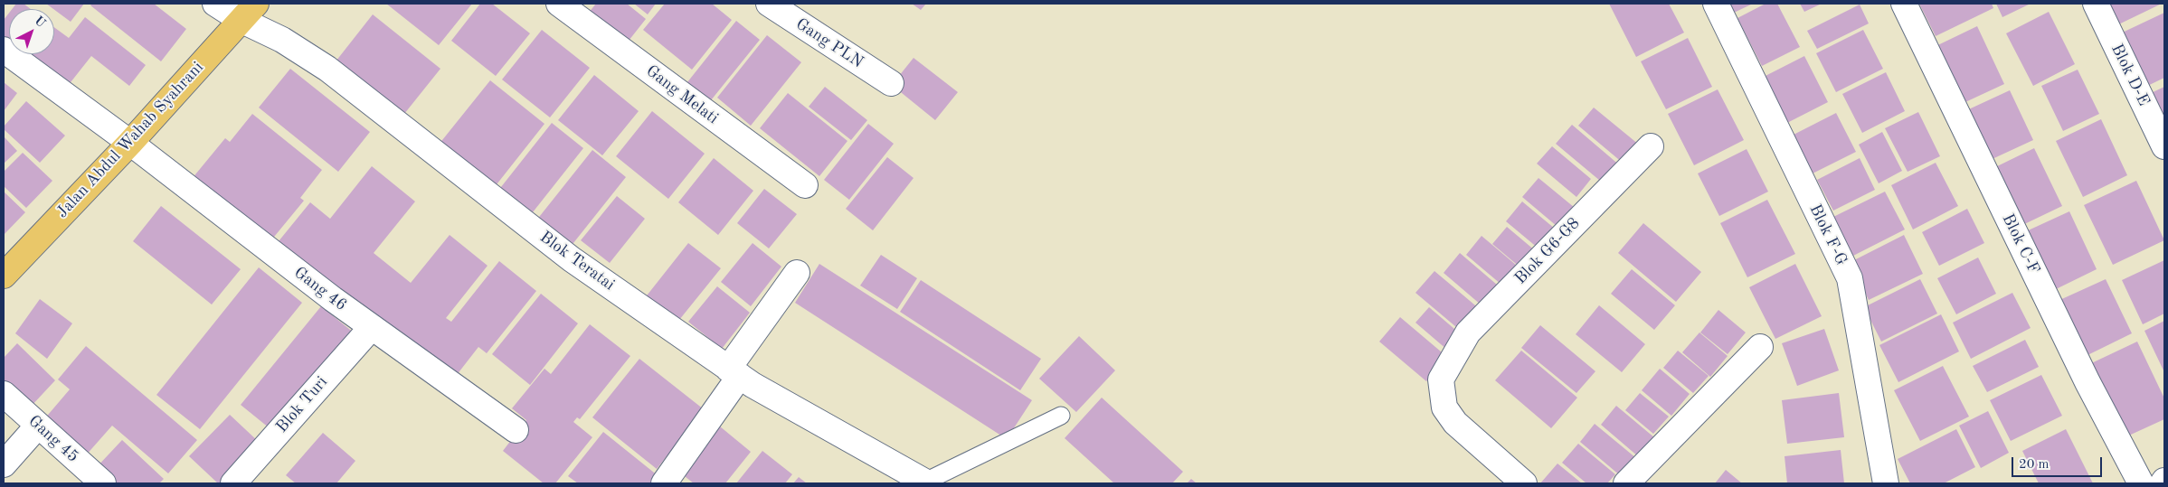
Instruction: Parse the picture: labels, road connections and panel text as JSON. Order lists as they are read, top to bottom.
{
  "streets": {
    "highway": ["Jalan Abdul Wahab Syahrani"],
    "street": [
      "Gang PLN",
      "Blok D-E",
      "Gang Melati",
      "Blok F-G",
      "Blok C-F",
      "Blok G6-G8",
      "Blok Teratai",
      "Gang 46",
      "Blok Turi",
      "Gang 45"
    ]
  },
  "crossings": [
    ["Jalan Abdul Wahab Syahrani", "Blok Teratai"],
    ["Jalan Abdul Wahab Syahrani", "Gang 46"],
    ["Gang 46", "Blok Turi"]
  ],
  "scale_bar": "20 m",
  "north": "top right"
}
